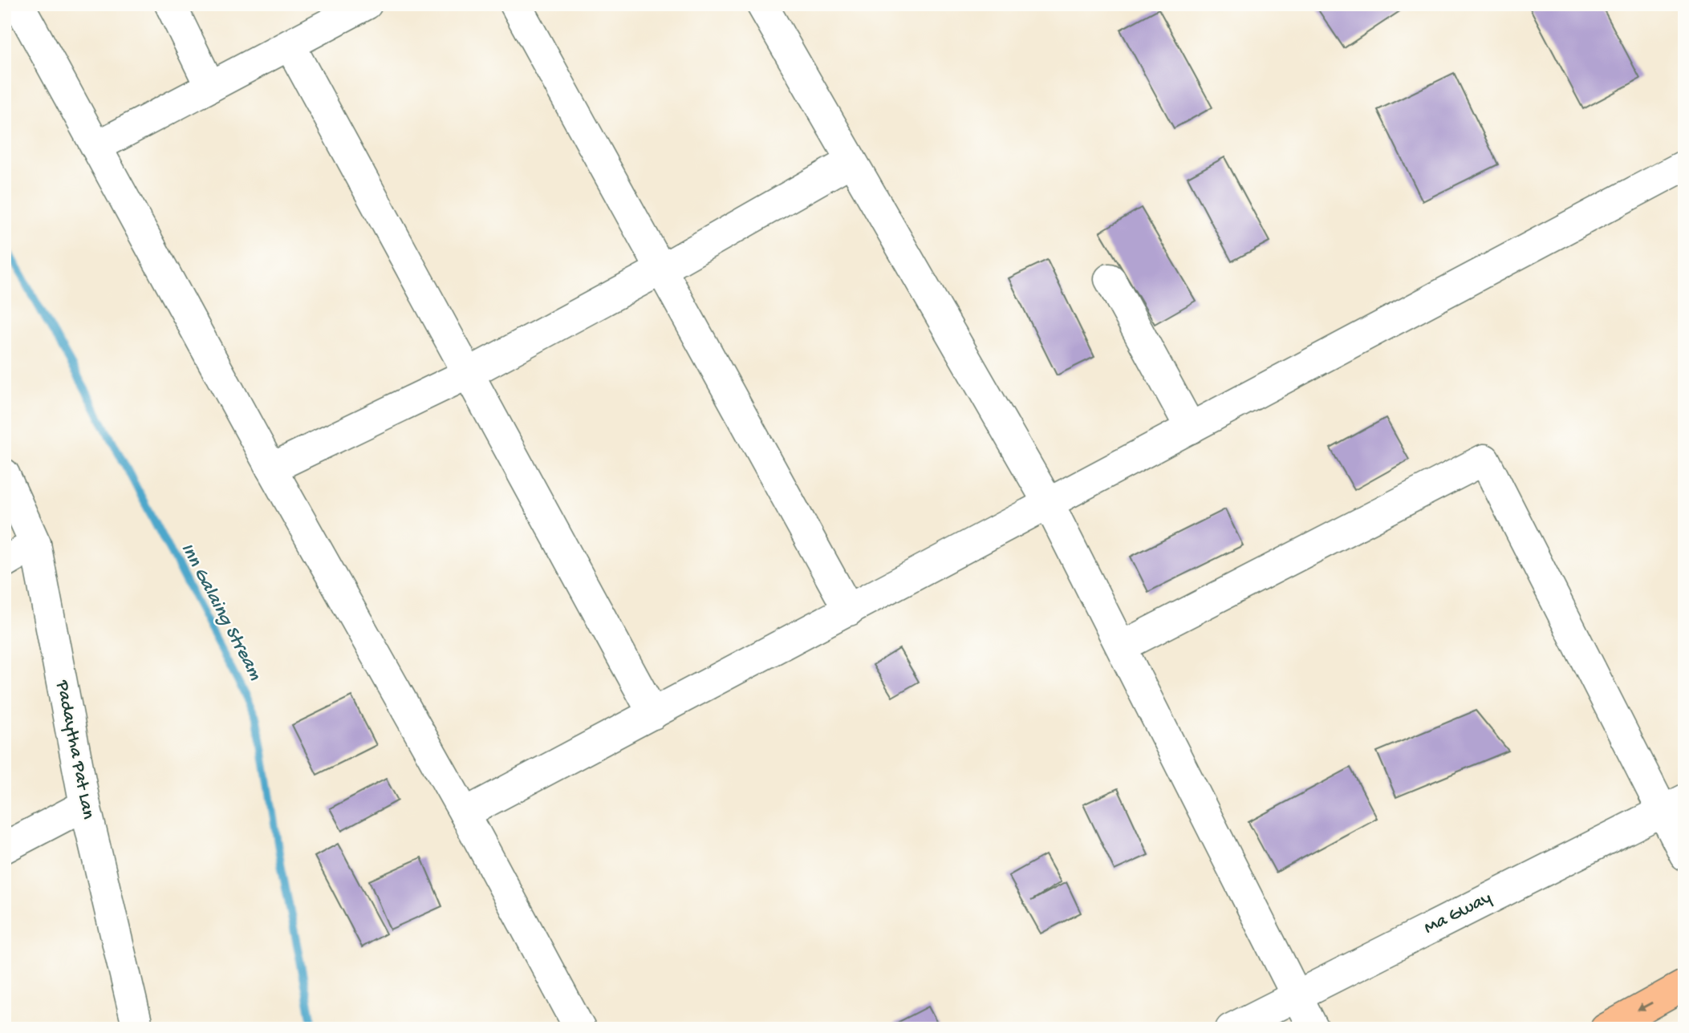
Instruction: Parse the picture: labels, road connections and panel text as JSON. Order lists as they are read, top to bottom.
{
  "streets": {
    "street": ["Padaytha Pat Lan", "Ma Gway"]
  },
  "water": ["Inn Galaing Stream"]
}
